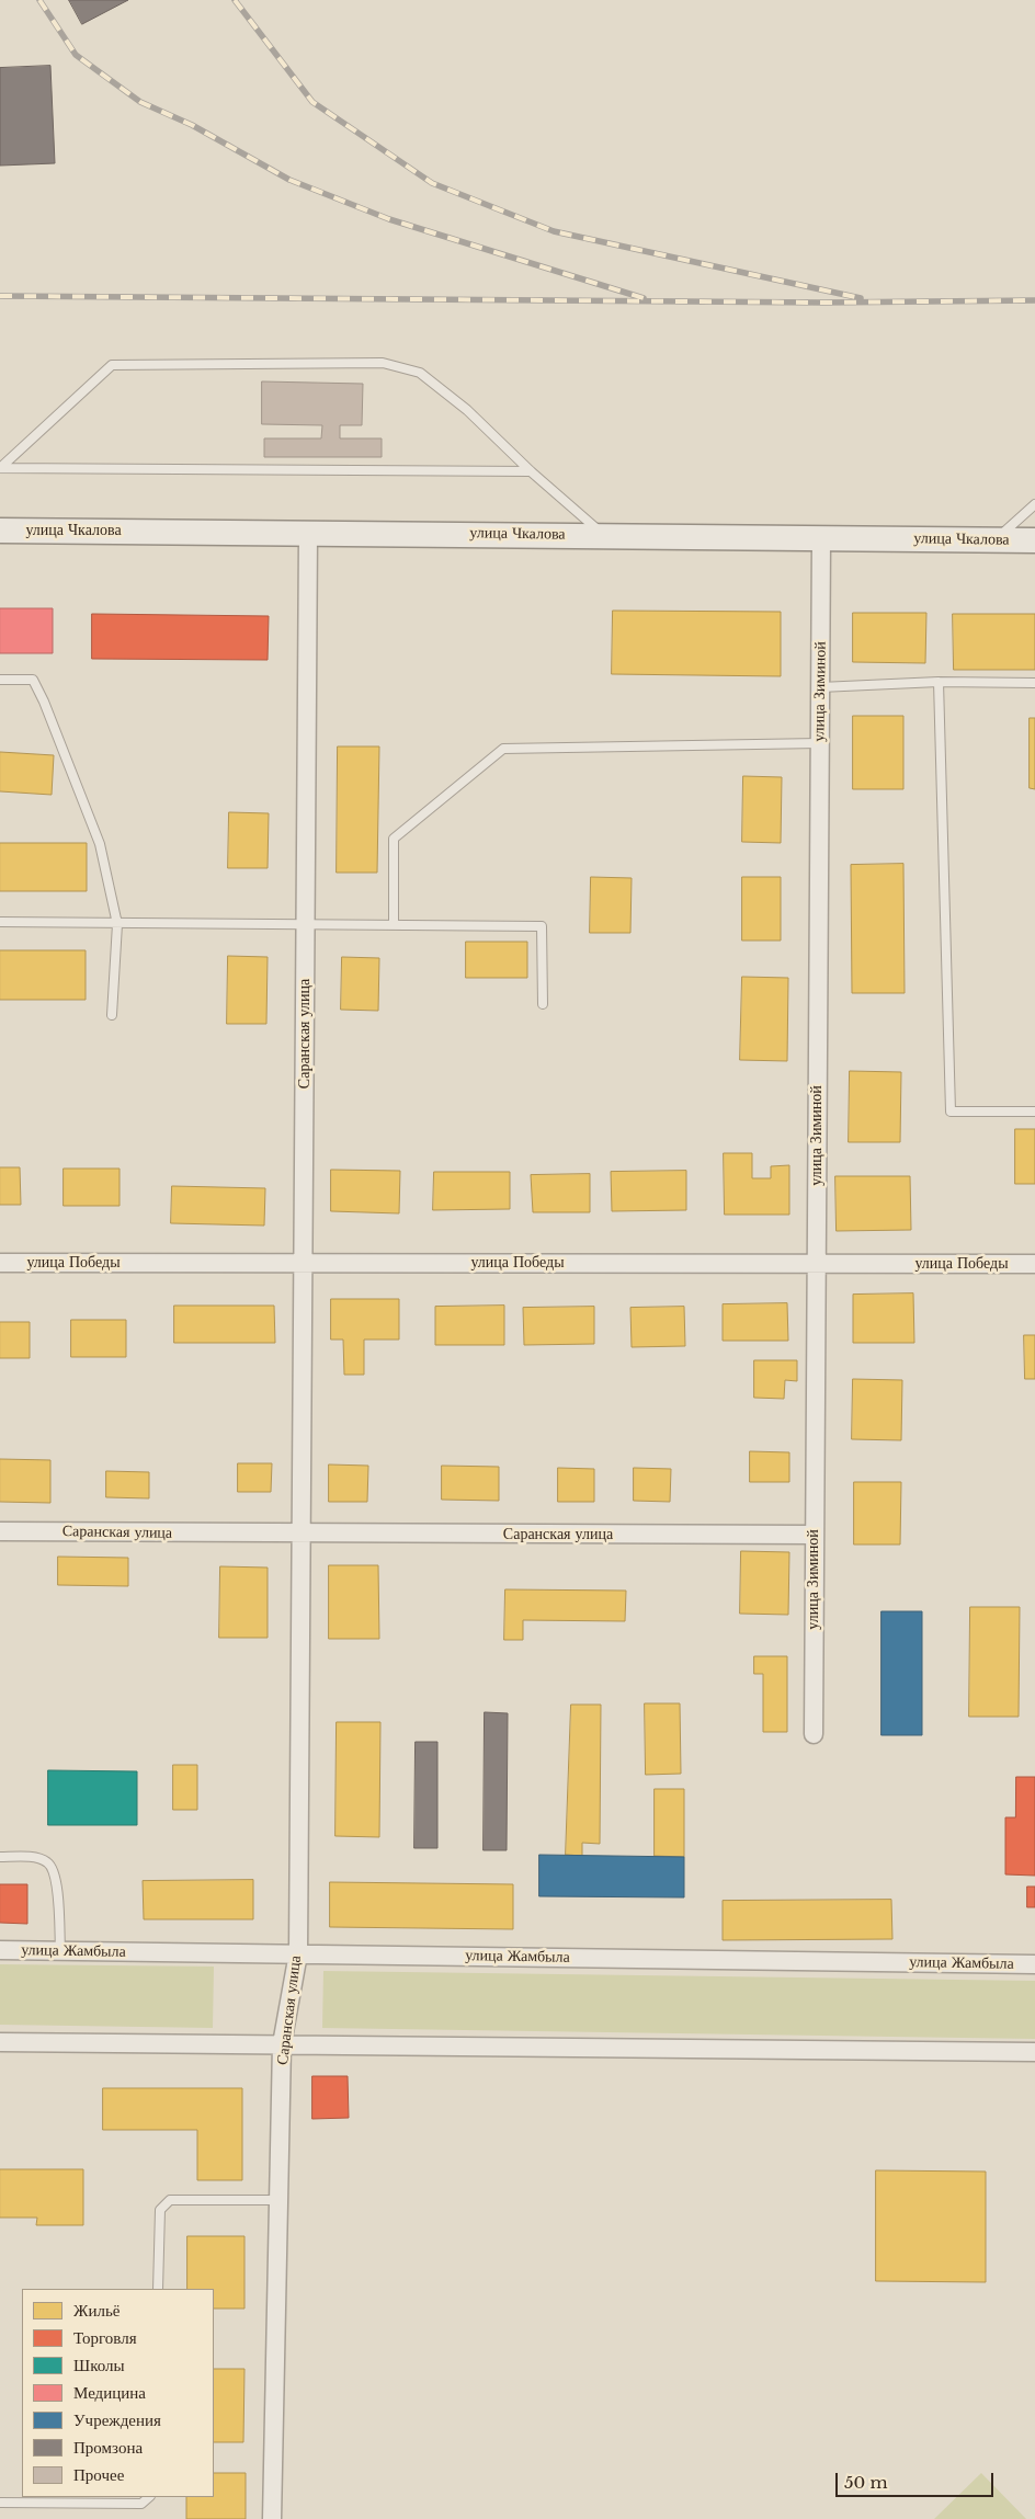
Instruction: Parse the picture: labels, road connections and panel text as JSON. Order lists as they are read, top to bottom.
{
  "streets": {
    "main road": ["улица Чкалова"],
    "street": [
      "улица Зиминой",
      "Саранская улица",
      "улица Победы",
      "улица Жамбыла"
    ]
  },
  "crossings": [
    ["улица Чкалова", "улица Зиминой"],
    ["улица Чкалова", "Саранская улица"],
    ["улица Зиминой", "Саранская улица"],
    ["улица Зиминой", "улица Победы"],
    ["Саранская улица", "улица Победы"],
    ["Саранская улица", "улица Жамбыла"]
  ],
  "legend": [
    "Жильё",
    "Торговля",
    "Школы",
    "Медицина",
    "Учреждения",
    "Промзона",
    "Прочее"
  ],
  "scale_bar": "50 m"
}
